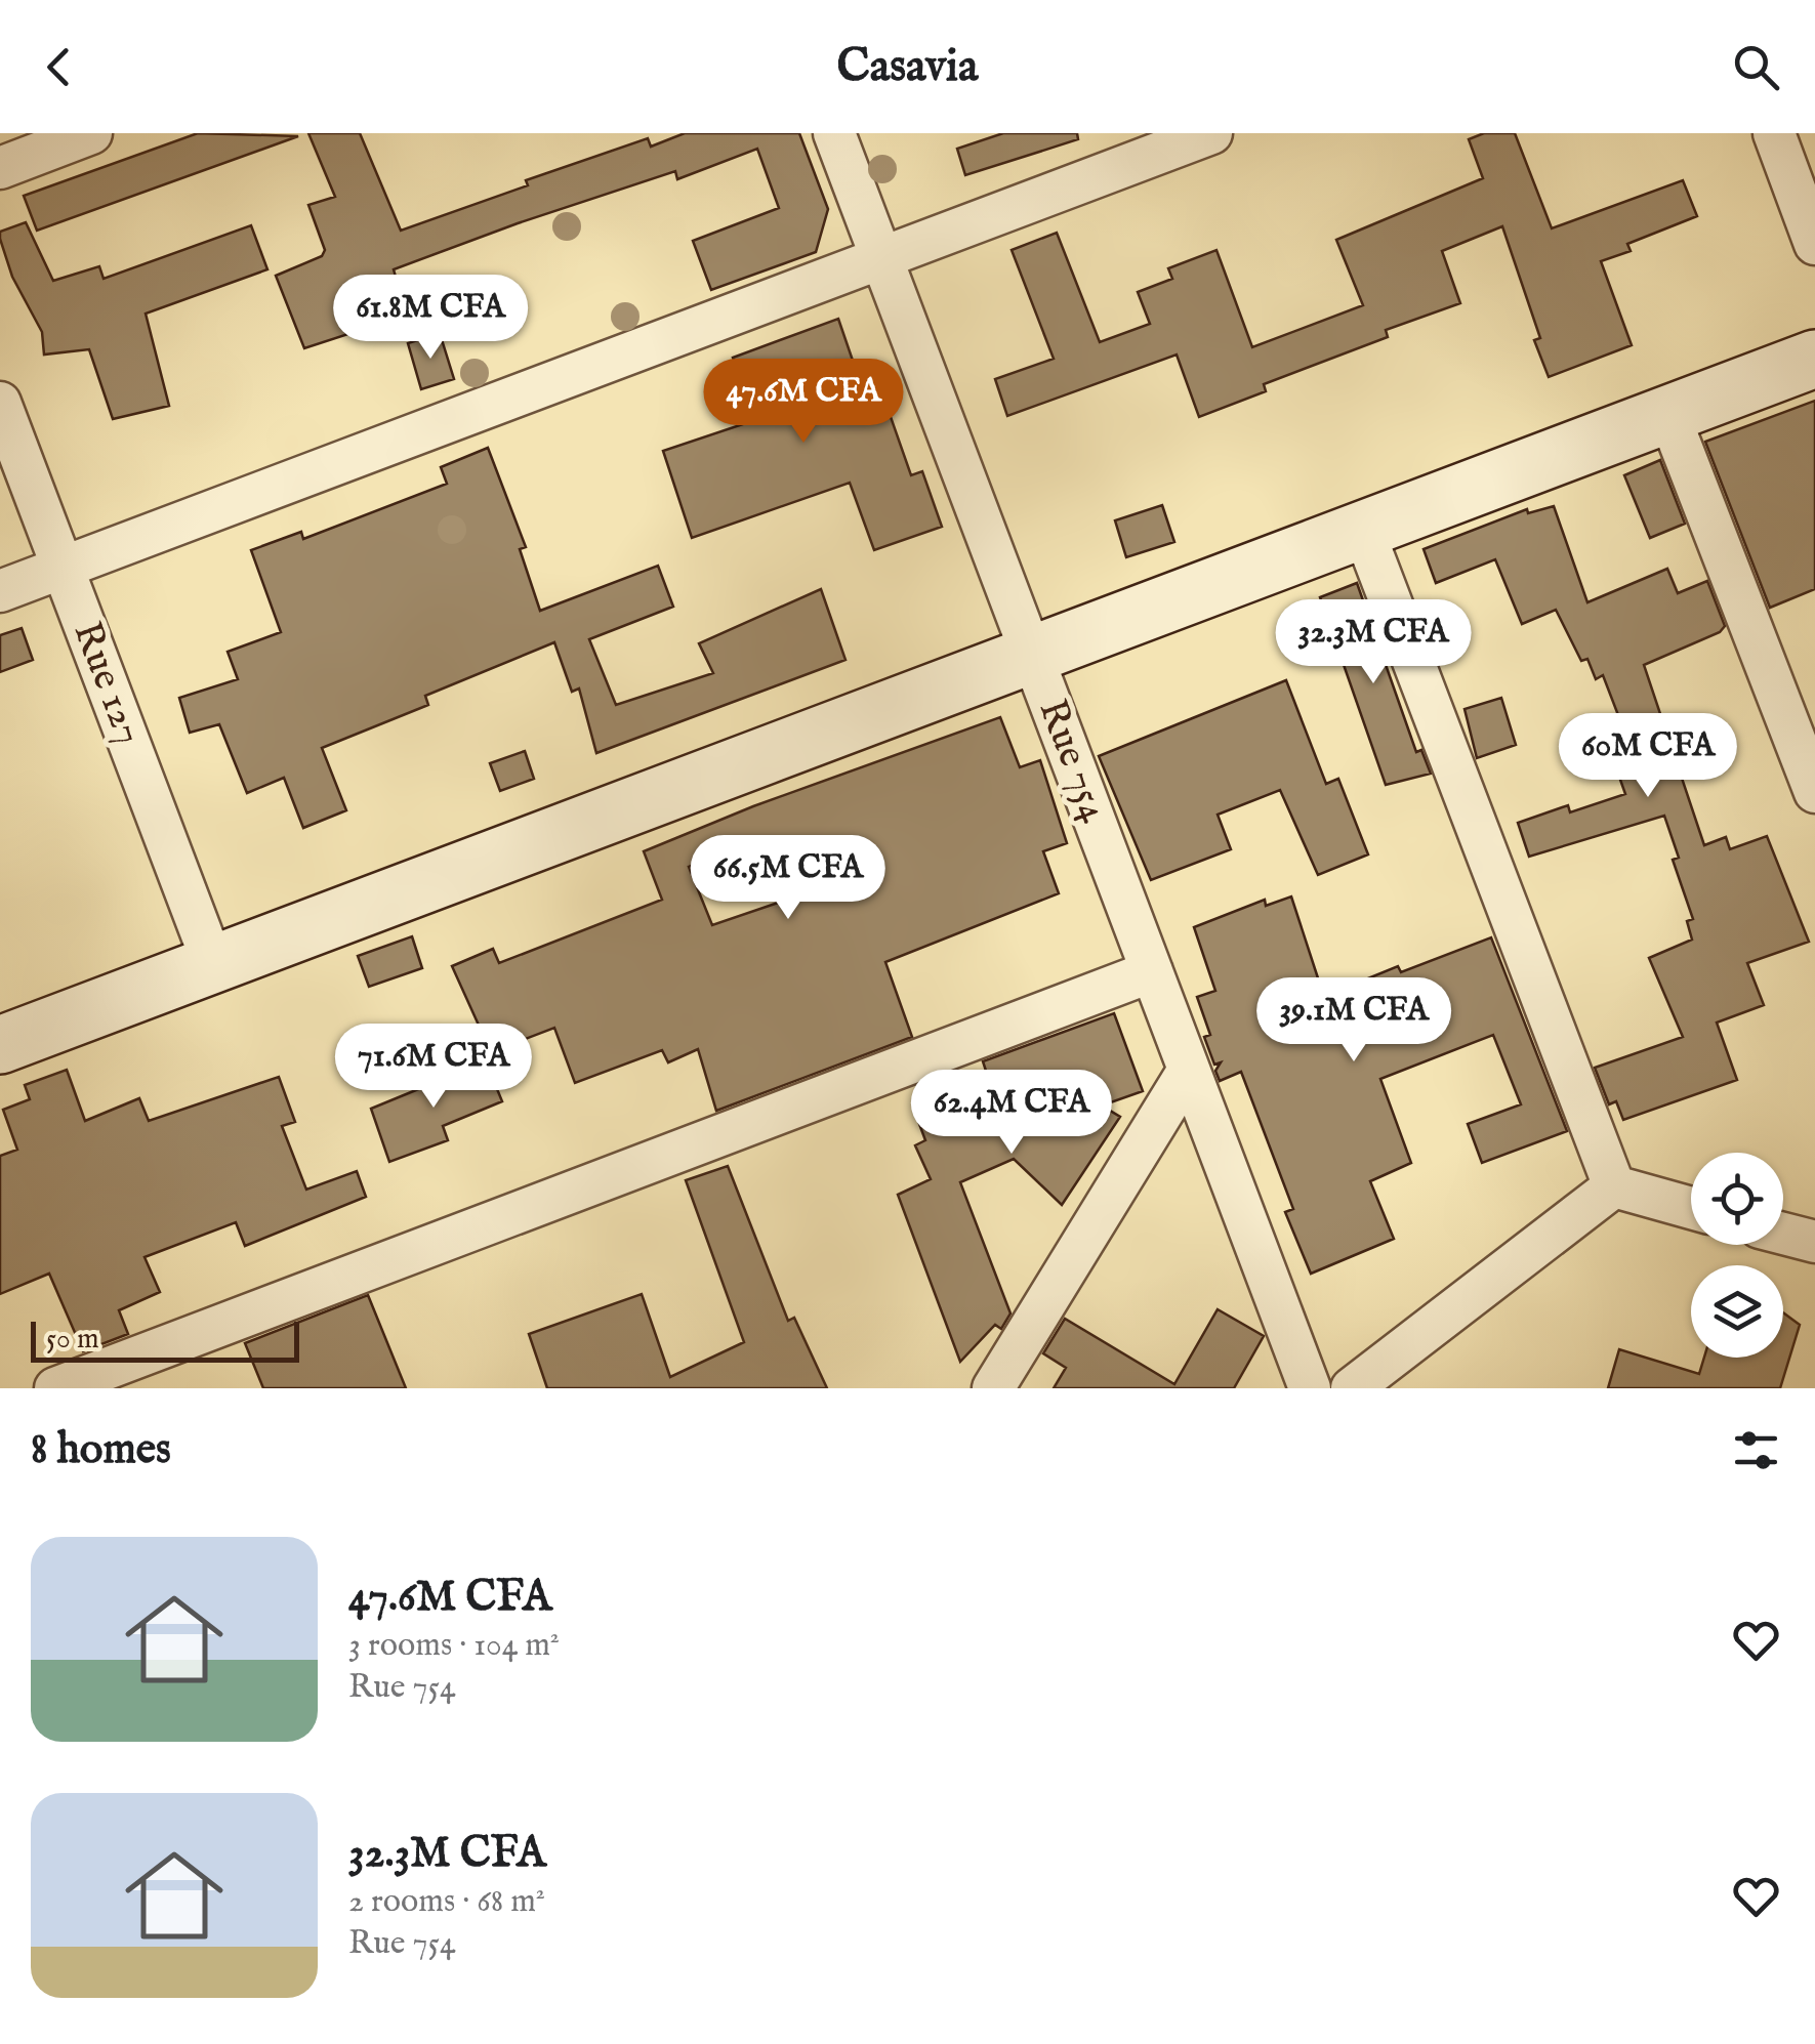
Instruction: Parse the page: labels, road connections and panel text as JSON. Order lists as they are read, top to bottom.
{
  "streets": {
    "street": ["Rue 127", "Rue 754"]
  },
  "scale_bar": "50 m",
  "page": {
    "header": "Casavia",
    "price": [
      "61.8M CFA",
      "47.6M CFA",
      "32.3M CFA",
      "60M CFA",
      "66.5M CFA",
      "39.1M CFA",
      "71.6M CFA",
      "62.4M CFA"
    ],
    "scale": "50 m",
    "heading": "8 homes",
    "list": [
      {
        "name": "47.6M CFA",
        "note": "3 rooms · 104 m² · Rue 754"
      },
      {
        "name": "32.3M CFA",
        "note": "2 rooms · 68 m² · Rue 754"
      }
    ]
  }
}
